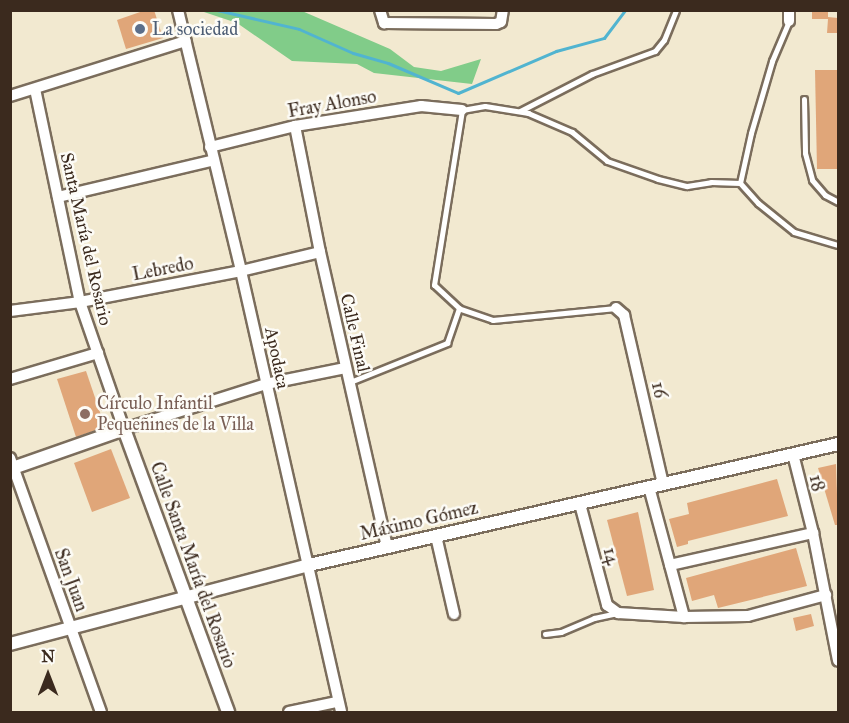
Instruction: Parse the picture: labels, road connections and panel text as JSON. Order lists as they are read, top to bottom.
{
  "streets": {
    "street": [
      "Fray Alonso",
      "Santa María del Rosario",
      "Lebredo",
      "Calle Final",
      "Apodaca",
      "16",
      "18",
      "Máximo Gómez",
      "14",
      "Calle Santa María del Rosario",
      "San Juan"
    ]
  },
  "crossings": [
    ["Fray Alonso", "Calle Final"],
    ["Fray Alonso", "Apodaca"],
    ["Santa María del Rosario", "Lebredo"],
    ["Santa María del Rosario", "Calle Santa María del Rosario"],
    ["Lebredo", "Calle Final"],
    ["Lebredo", "Apodaca"],
    ["Calle Final", "Máximo Gómez"],
    ["Apodaca", "Máximo Gómez"],
    ["16", "Máximo Gómez"],
    ["18", "Máximo Gómez"],
    ["Máximo Gómez", "14"],
    ["Máximo Gómez", "Calle Santa María del Rosario"],
    ["Máximo Gómez", "San Juan"]
  ],
  "places": ["La sociedad", "Círculo Infantil Pequeñines de la Villa"],
  "north": "top"
}
